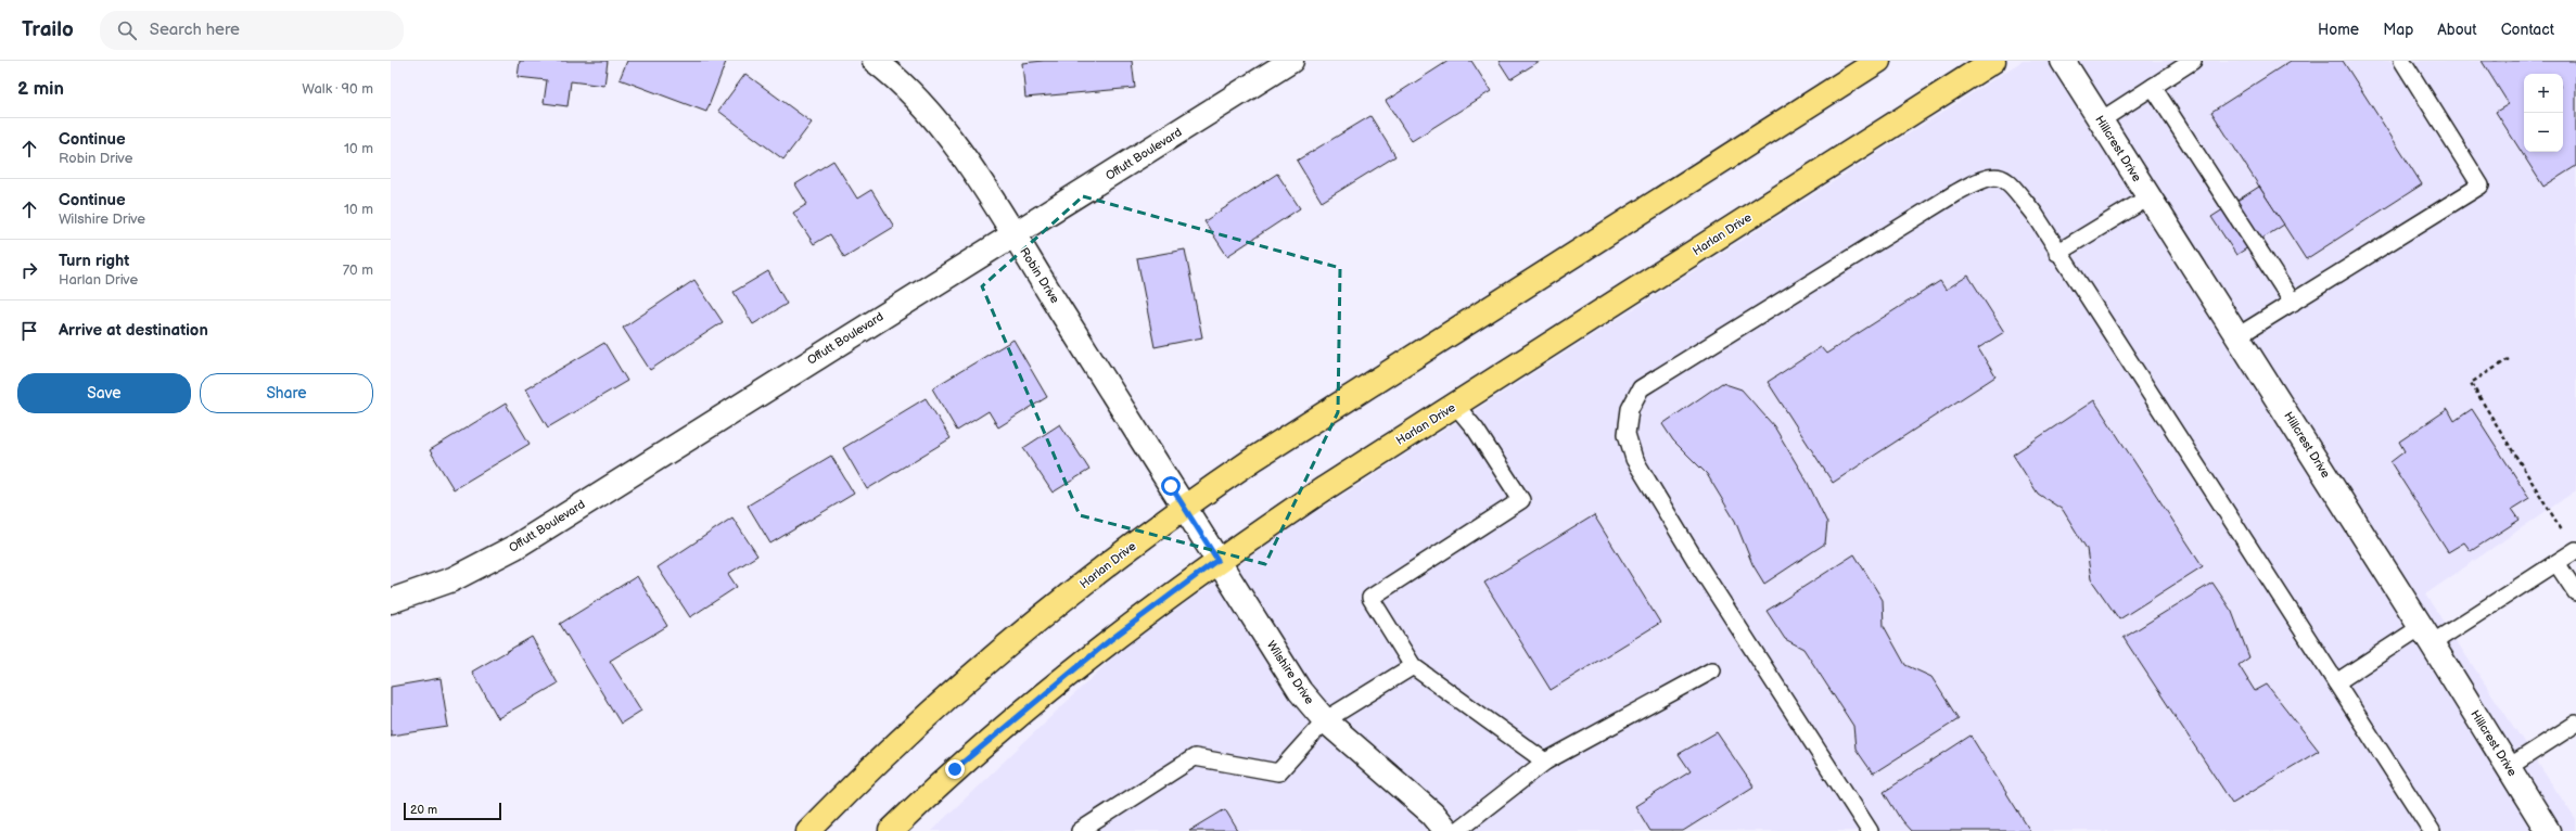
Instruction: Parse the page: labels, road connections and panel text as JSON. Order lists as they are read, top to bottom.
{
  "streets": {
    "main road": ["Harlan Drive"],
    "street": [
      "Hillcrest Drive",
      "Offutt Boulevard",
      "Robin Drive",
      "Wilshire Drive"
    ]
  },
  "crossings": [
    ["Offutt Boulevard", "Robin Drive"],
    ["Harlan Drive", "Robin Drive"],
    ["Harlan Drive", "Wilshire Drive"],
    ["Robin Drive", "Wilshire Drive"]
  ],
  "scale_bar": "20 m",
  "page": {
    "header": "Trailo",
    "search": "Search here",
    "nav": [
      "Home",
      "Map",
      "About",
      "Contact"
    ],
    "heading": ["2 min", "Walk · 90 m"],
    "map_buttons": ["+", "−"],
    "list": [
      ["Continue", "Robin Drive", "10 m"],
      ["Continue", "Wilshire Drive", "10 m"],
      ["Turn right", "Harlan Drive", "70 m"],
      "Arrive at destination"
    ],
    "buttons": ["Save", "Share"],
    "scale": "20 m"
  }
}
